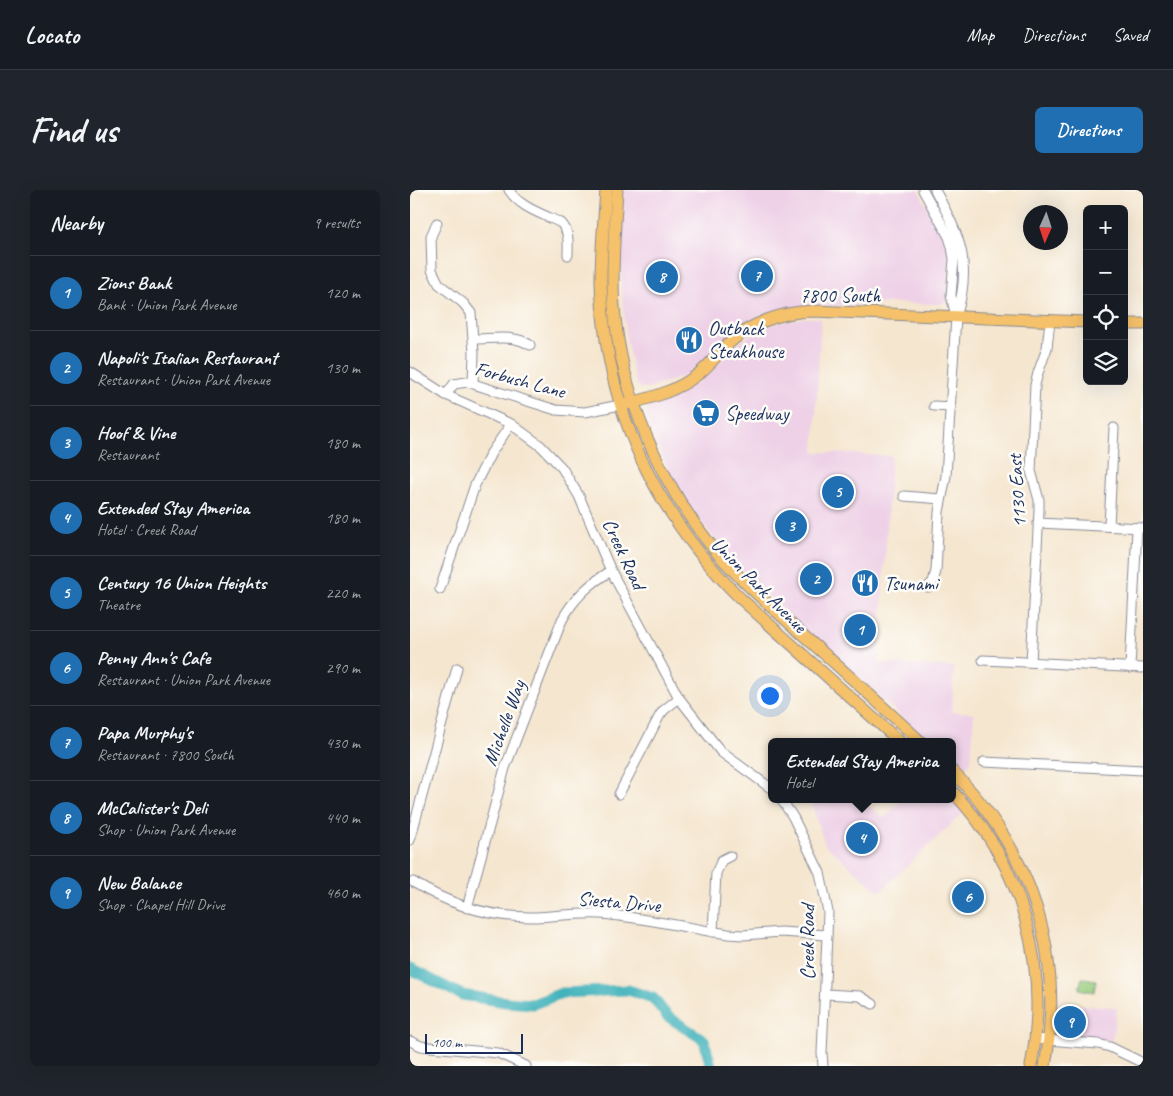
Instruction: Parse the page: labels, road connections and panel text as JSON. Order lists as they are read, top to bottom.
{
  "streets": {
    "main road": ["7800 South", "Union Park Avenue"],
    "street": [
      "Forbush Lane",
      "1130 East",
      "Creek Road",
      "Michelle Way",
      "Siesta Drive"
    ]
  },
  "crossings": [
    ["7800 South", "Forbush Lane"],
    ["7800 South", "1130 East"],
    ["7800 South", "Union Park Avenue"],
    ["Forbush Lane", "Creek Road"],
    ["Forbush Lane", "Union Park Avenue"],
    ["Creek Road", "Michelle Way"],
    ["Creek Road", "Siesta Drive"],
    ["Michelle Way", "Siesta Drive"]
  ],
  "places": {
    "restaurant": ["Outback Steakhouse", "Tsunami"],
    "supermarket": ["Speedway"]
  },
  "scale_bar": "100 m",
  "north": "bottom",
  "page": {
    "header": "Locato",
    "nav": ["Map", "Directions", "Saved"],
    "buttons": "Directions",
    "title": "Find us",
    "heading": ["Nearby", "9 results"],
    "map_buttons": ["+", "−"],
    "list": [
      {
        "mark": "1",
        "name": "Zions Bank",
        "note": "Bank · Union Park Avenue",
        "value": "120 m"
      },
      {
        "mark": "2",
        "name": "Napoli's Italian Restaurant",
        "note": "Restaurant · Union Park Avenue",
        "value": "130 m"
      },
      {
        "mark": "3",
        "name": "Hoof & Vine",
        "note": "Restaurant",
        "value": "180 m"
      },
      {
        "mark": "4",
        "name": "Extended Stay America",
        "note": "Hotel · Creek Road",
        "value": "180 m"
      },
      {
        "mark": "5",
        "name": "Century 16 Union Heights",
        "note": "Theatre",
        "value": "220 m"
      },
      {
        "mark": "6",
        "name": "Penny Ann's Cafe",
        "note": "Restaurant · Union Park Avenue",
        "value": "290 m"
      },
      {
        "mark": "7",
        "name": "Papa Murphy's",
        "note": "Restaurant · 7800 South",
        "value": "430 m"
      },
      {
        "mark": "8",
        "name": "McCalister's Deli",
        "note": "Shop · Union Park Avenue",
        "value": "440 m"
      },
      {
        "mark": "9",
        "name": "New Balance",
        "note": "Shop · Chapel Hill Drive",
        "value": "460 m"
      }
    ],
    "pins": [
      "7",
      "8",
      "5",
      "3",
      "2",
      "1",
      "4",
      "6",
      "9"
    ],
    "popup": ["Extended Stay America", "Hotel"],
    "scale": "100 m"
  }
}
